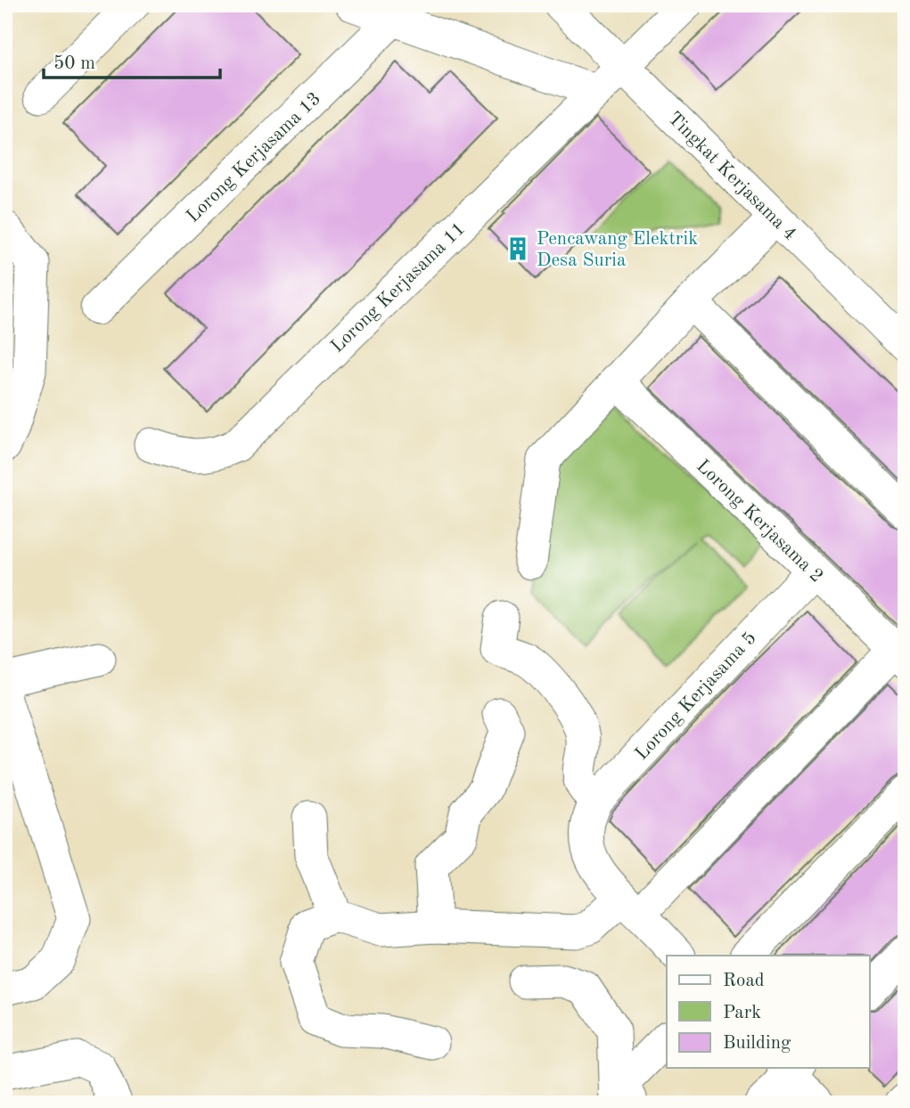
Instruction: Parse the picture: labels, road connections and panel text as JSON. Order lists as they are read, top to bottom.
{
  "streets": {
    "street": [
      "Lorong Kerjasama 13",
      "Tingkat Kerjasama 4",
      "Lorong Kerjasama 11",
      "Lorong Kerjasama 2",
      "Lorong Kerjasama 5"
    ]
  },
  "crossings": [
    ["Tingkat Kerjasama 4", "Lorong Kerjasama 11"],
    ["Lorong Kerjasama 2", "Lorong Kerjasama 5"]
  ],
  "places": {
    "building": ["Pencawang Elektrik Desa Suria"]
  },
  "legend": ["Road", "Park", "Building"],
  "scale_bar": "50 m"
}
